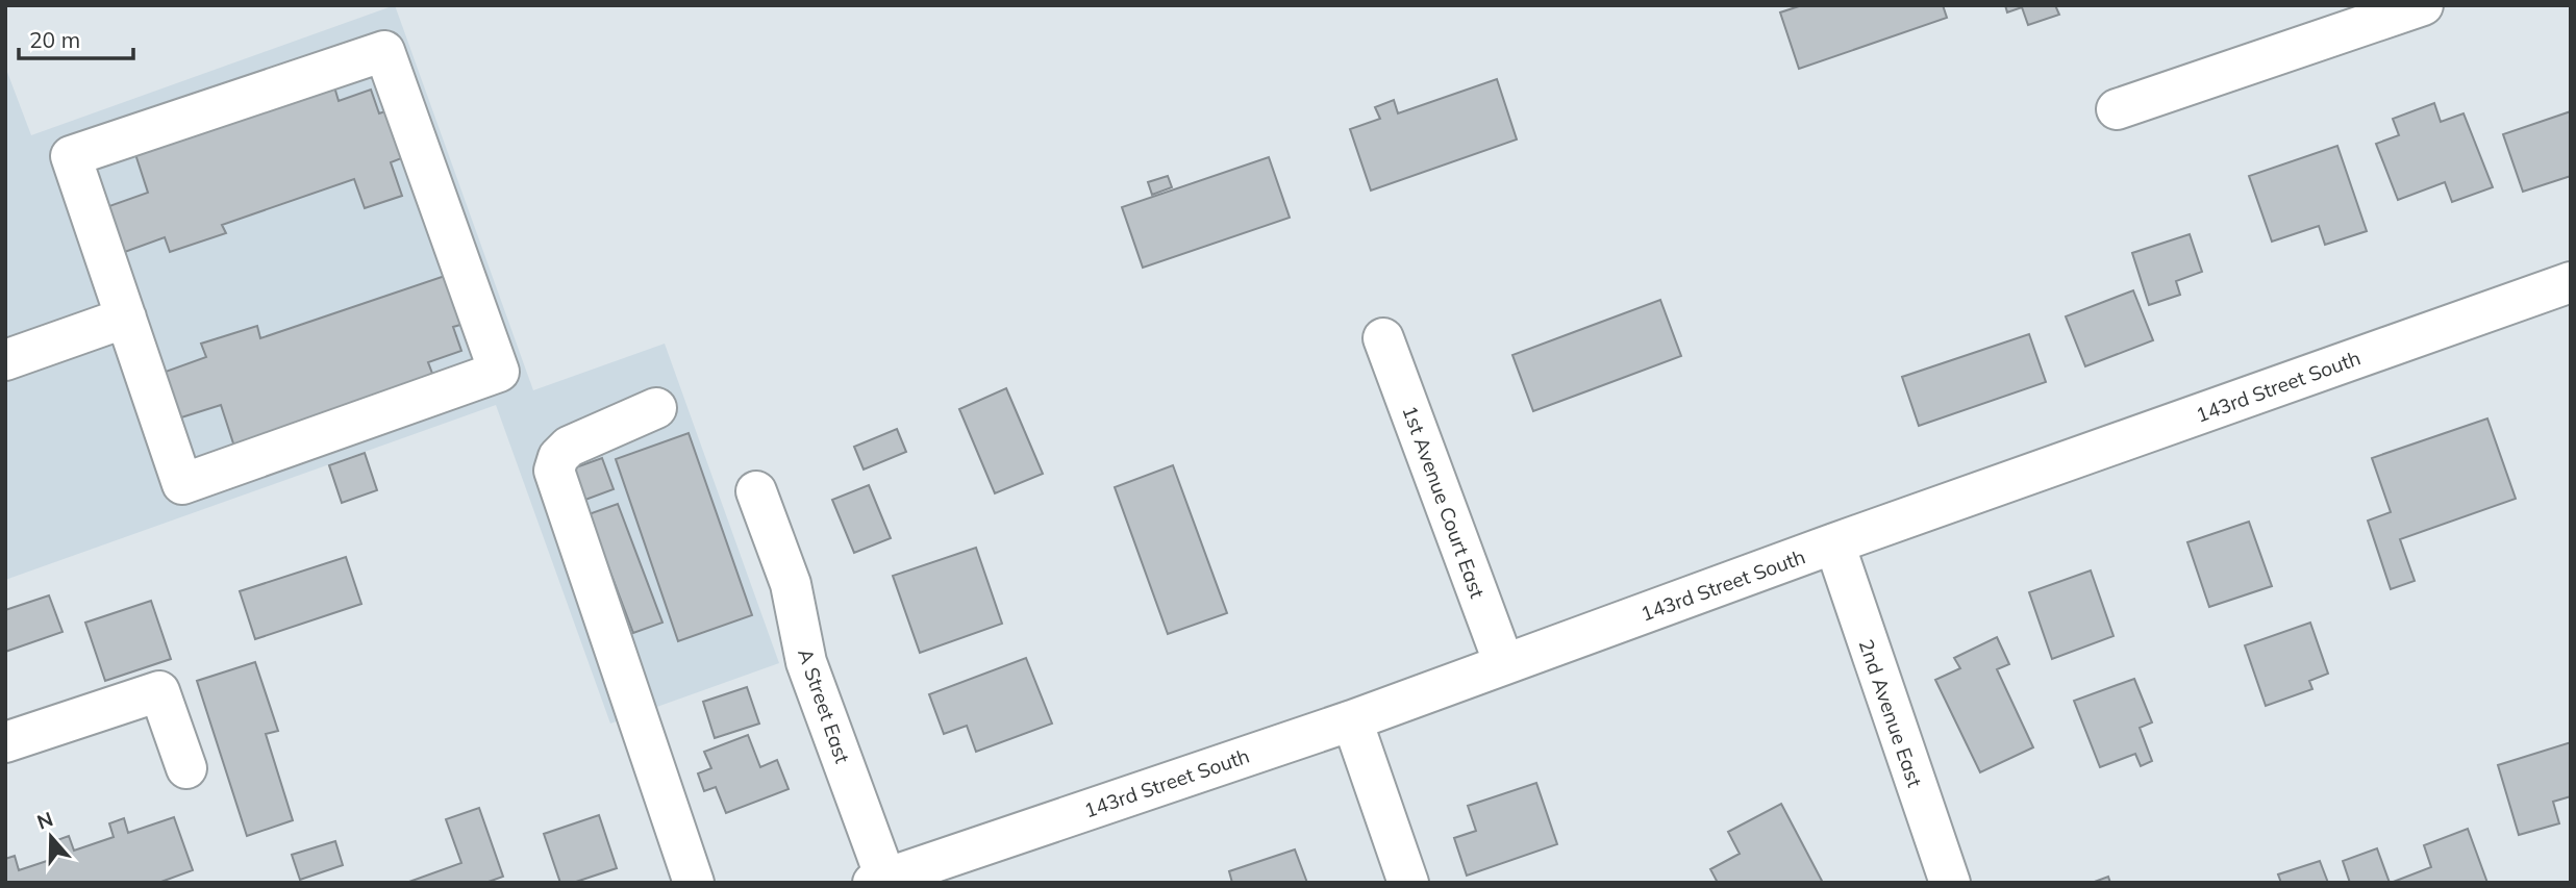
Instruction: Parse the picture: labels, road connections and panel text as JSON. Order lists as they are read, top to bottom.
{
  "streets": {
    "street": [
      "143rd Street South",
      "1st Avenue Court East",
      "A Street East",
      "2nd Avenue East"
    ]
  },
  "crossings": [
    ["143rd Street South", "1st Avenue Court East"],
    ["143rd Street South", "A Street East"],
    ["143rd Street South", "2nd Avenue East"]
  ],
  "scale_bar": "20 m",
  "north": "top"
}
